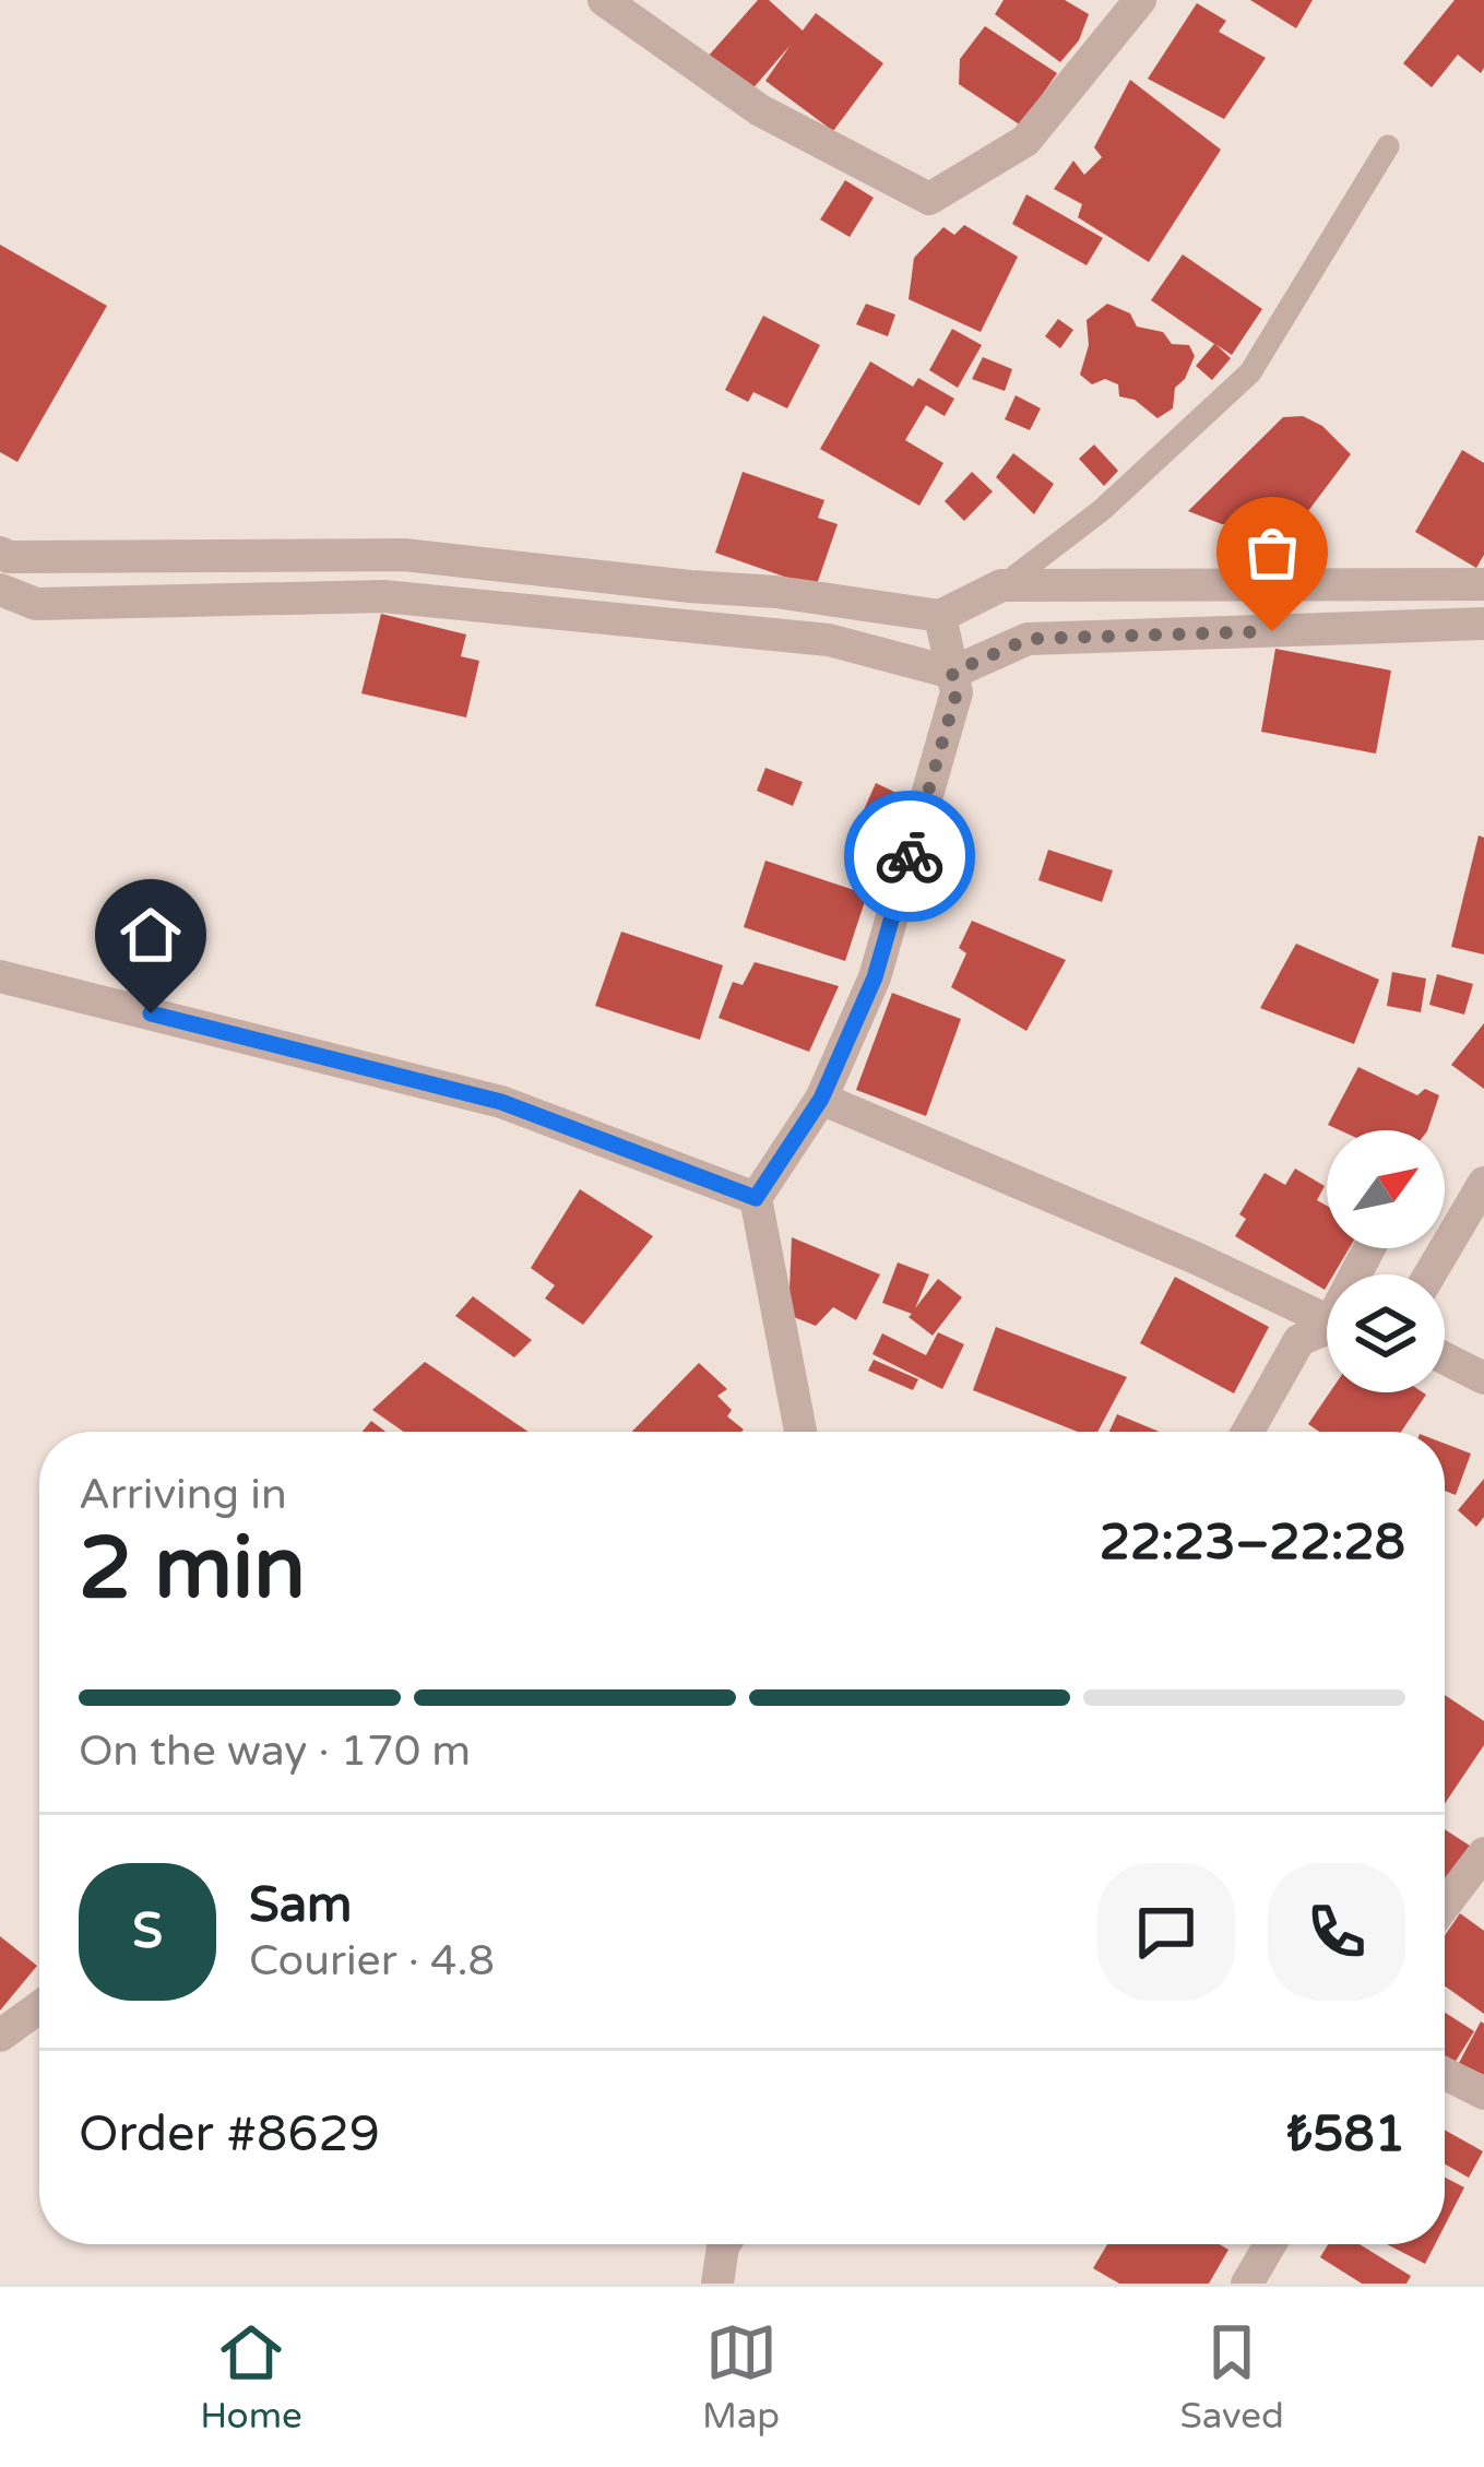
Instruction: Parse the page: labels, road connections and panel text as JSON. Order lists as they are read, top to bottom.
{
  "north": "top right",
  "page": {
    "heading": ["2 min", "Arriving in", "22:23–22:28"],
    "panel": [
      "Sam",
      "Courier · 4.8",
      "Order #8629",
      "₺581"
    ],
    "bar": "On the way · 170 m",
    "round": "S",
    "tabs": ["Home", "Map", "Saved"]
  }
}
